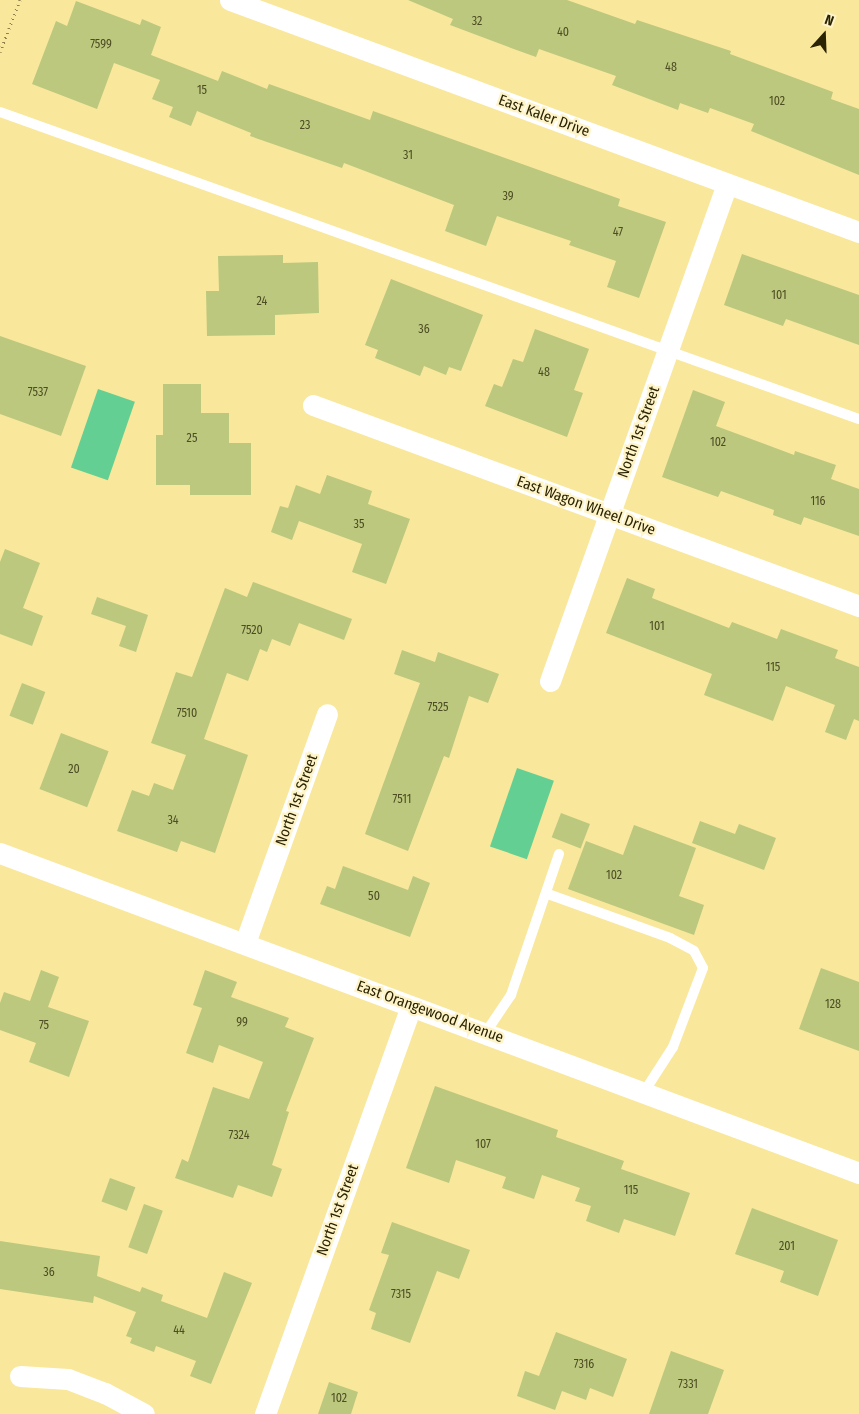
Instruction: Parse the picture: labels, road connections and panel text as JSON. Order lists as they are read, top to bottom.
{
  "streets": {
    "street": [
      "East Kaler Drive",
      "North 1st Street",
      "East Wagon Wheel Drive",
      "East Orangewood Avenue"
    ]
  },
  "crossings": [
    ["East Kaler Drive", "North 1st Street"],
    ["North 1st Street", "East Wagon Wheel Drive"],
    ["North 1st Street", "East Orangewood Avenue"]
  ],
  "house_numbers": [
    "32",
    "40",
    "7599",
    "48",
    "15",
    "102",
    "23",
    "31",
    "39",
    "47",
    "101",
    "24",
    "36",
    "48",
    "7537",
    "25",
    "102",
    "116",
    "35",
    "101",
    "7520",
    "115",
    "7525",
    "7510",
    "20",
    "7511",
    "34",
    "102",
    "50",
    "128",
    "99",
    "75",
    "7324",
    "107",
    "115",
    "201",
    "36",
    "7315",
    "44",
    "7316",
    "7331",
    "102"
  ],
  "north": "top"
}
